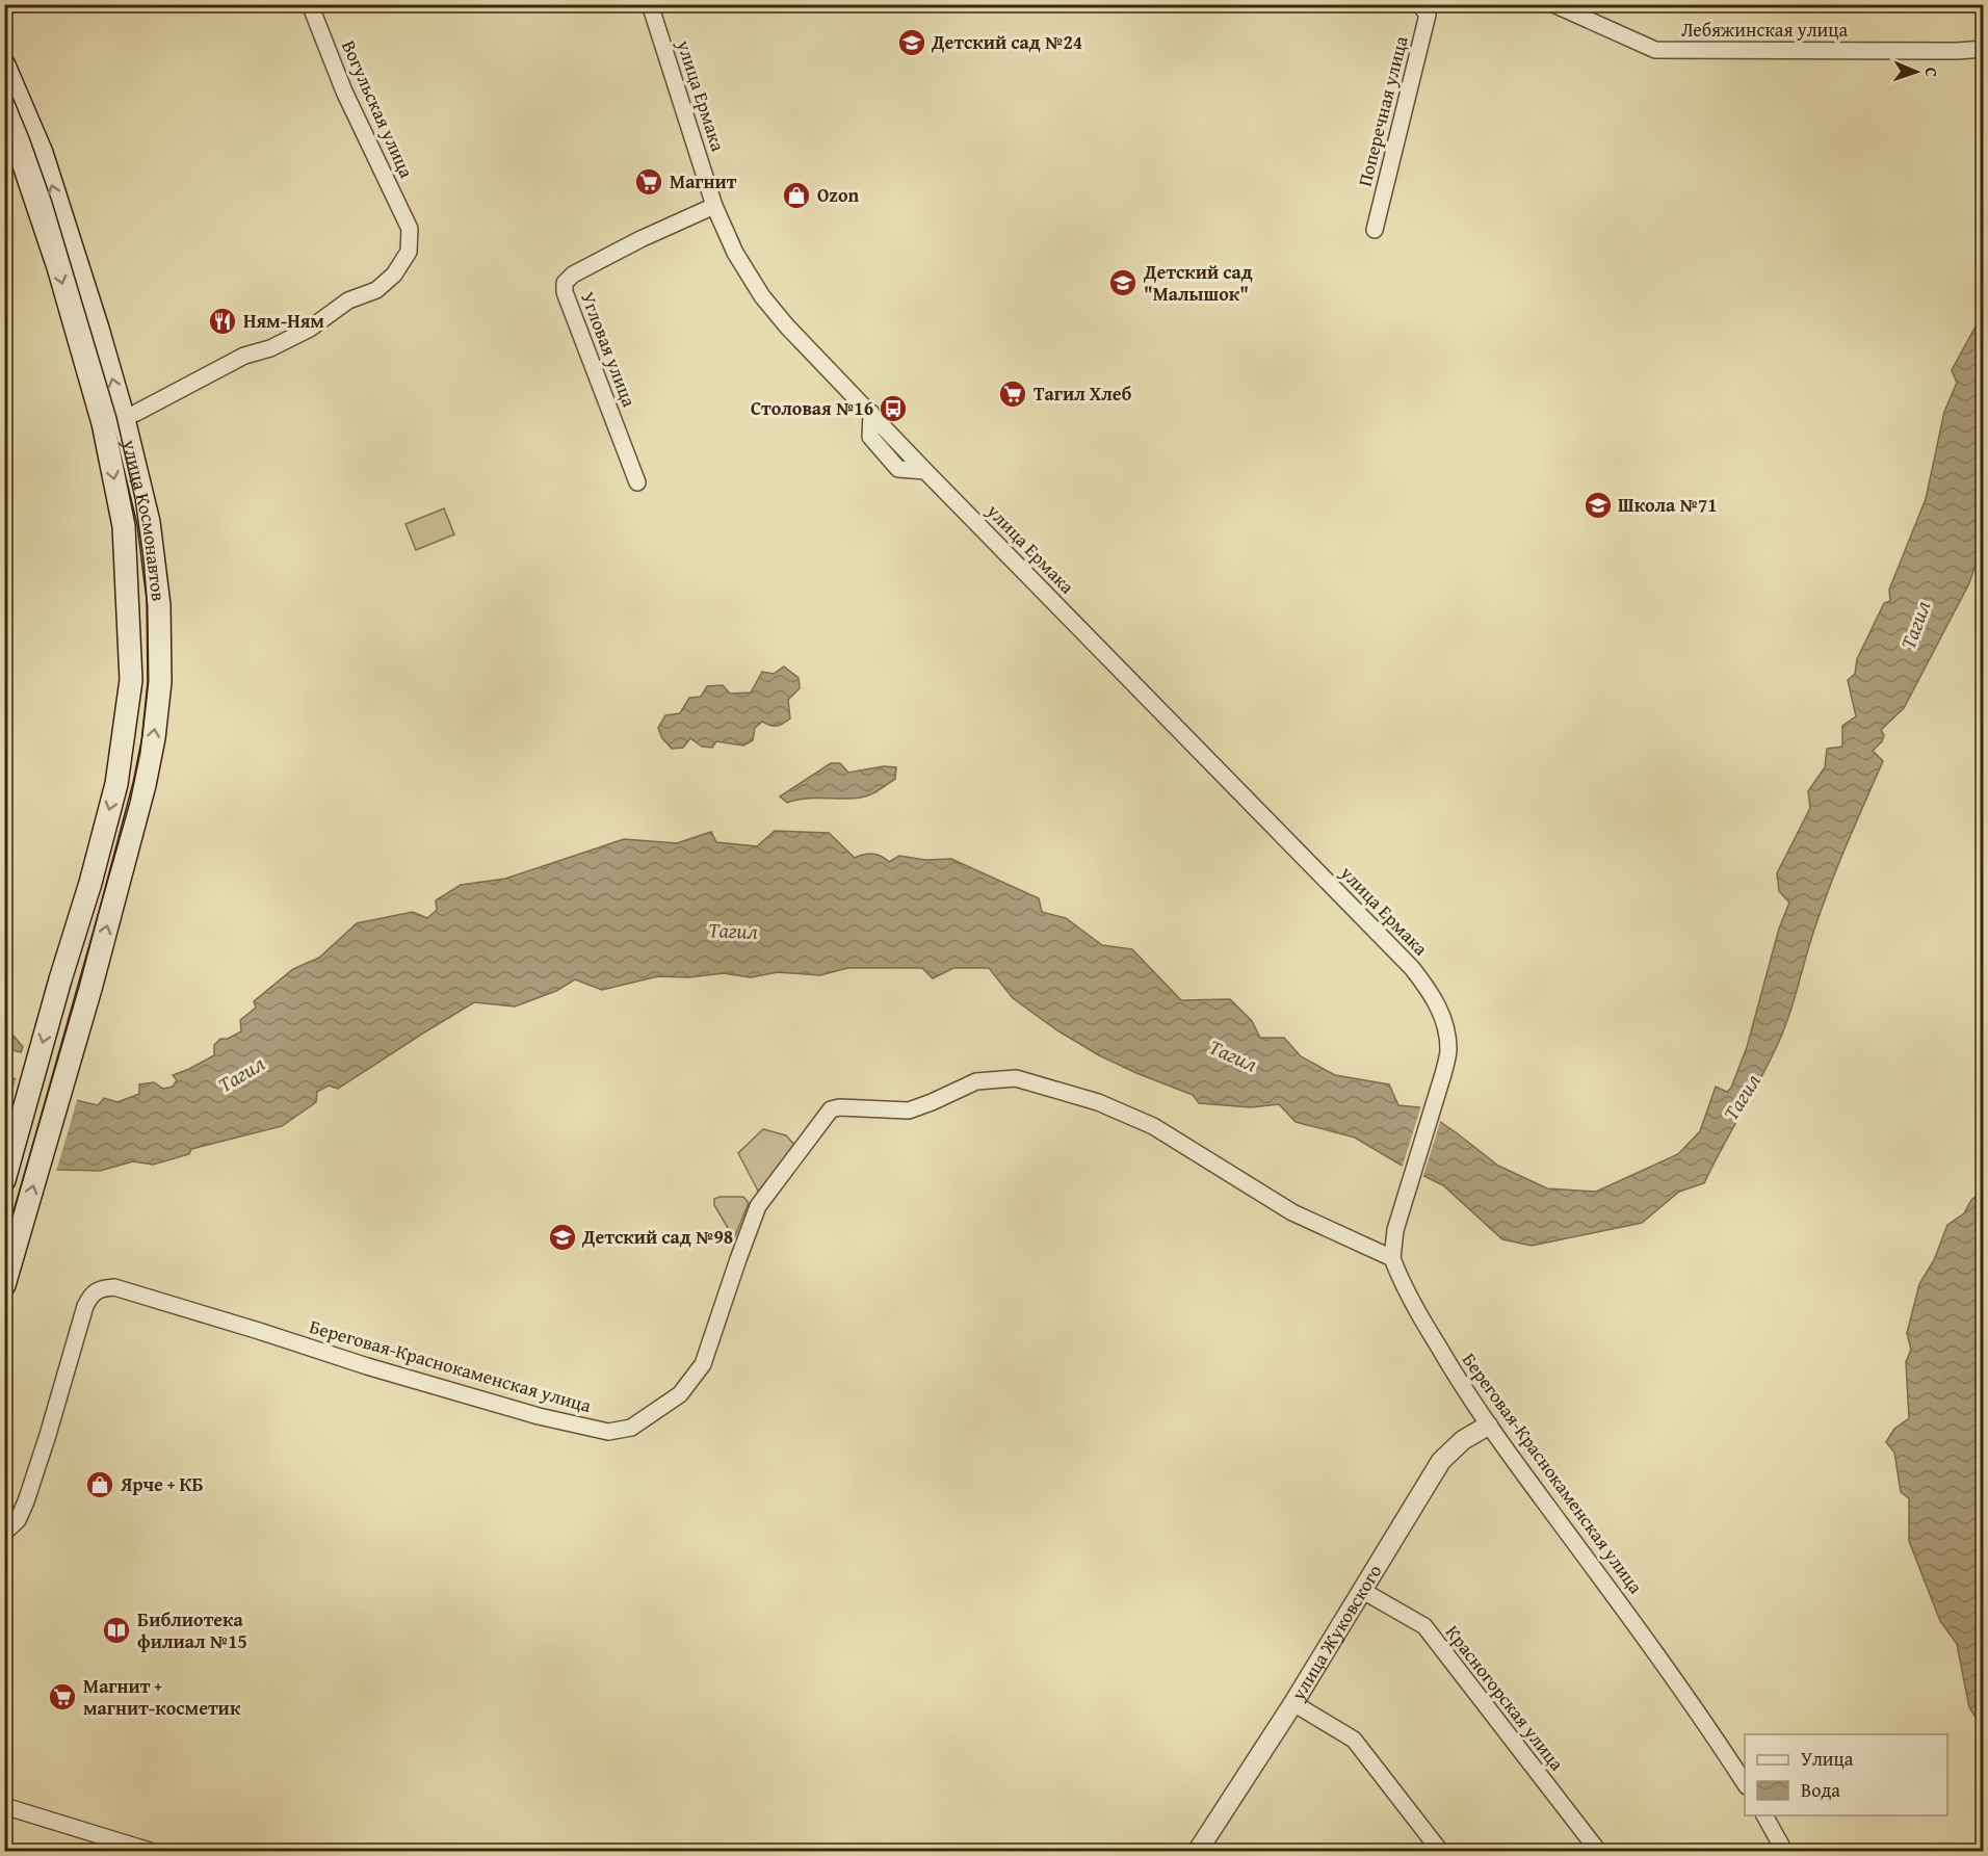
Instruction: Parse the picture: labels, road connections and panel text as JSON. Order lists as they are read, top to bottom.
{
  "streets": {
    "main road": ["улица Космонавтов"],
    "street": [
      "Лебяжинская улица",
      "улица Ермака",
      "Вогульская улица",
      "Поперечная улица",
      "Угловая улица",
      "Береговая-Краснокаменская улица",
      "улица Жуковского",
      "Красногорская улица"
    ]
  },
  "crossings": [
    ["улица Ермака", "Угловая улица"],
    ["улица Ермака", "Береговая-Краснокаменская улица"],
    ["Вогульская улица", "улица Космонавтов"],
    ["Береговая-Краснокаменская улица", "улица Жуковского"],
    ["улица Жуковского", "Красногорская улица"]
  ],
  "water": ["Тагил"],
  "places": {
    "school or university": [
      "Детский сад №24",
      "Детский сад \"Малышок\"",
      "Школа №71",
      "Детский сад №98"
    ],
    "supermarket": ["Магнит", "Тагил Хлеб", "Магнит + магнит-косметик"],
    "shop": ["Ozon", "Ярче + КБ"],
    "restaurant": ["Ням-Ням"],
    "bus stop": ["Столовая №16"],
    "library": ["Библиотека филиал №15"]
  },
  "legend": ["Улица", "Вода"],
  "north": "right"
}
